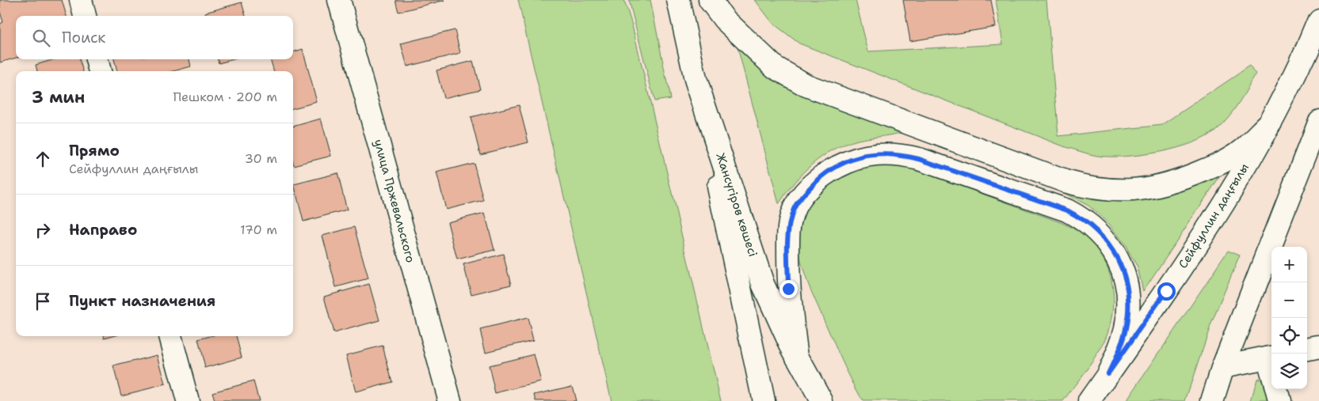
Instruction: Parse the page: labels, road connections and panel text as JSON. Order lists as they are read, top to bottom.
{
  "streets": {
    "main road": ["улица Пржевальского", "Жансүгіров көшесі", "Сейфуллин даңғылы"]
  },
  "page": {
    "search": "Поиск",
    "heading": ["3 мин", "Пешком · 200 m"],
    "list": [
      ["Прямо", "Сейфуллин даңғылы", "30 m"],
      ["Направо", "170 m"],
      "Пункт назначения"
    ],
    "map_buttons": ["+", "−"]
  }
}
